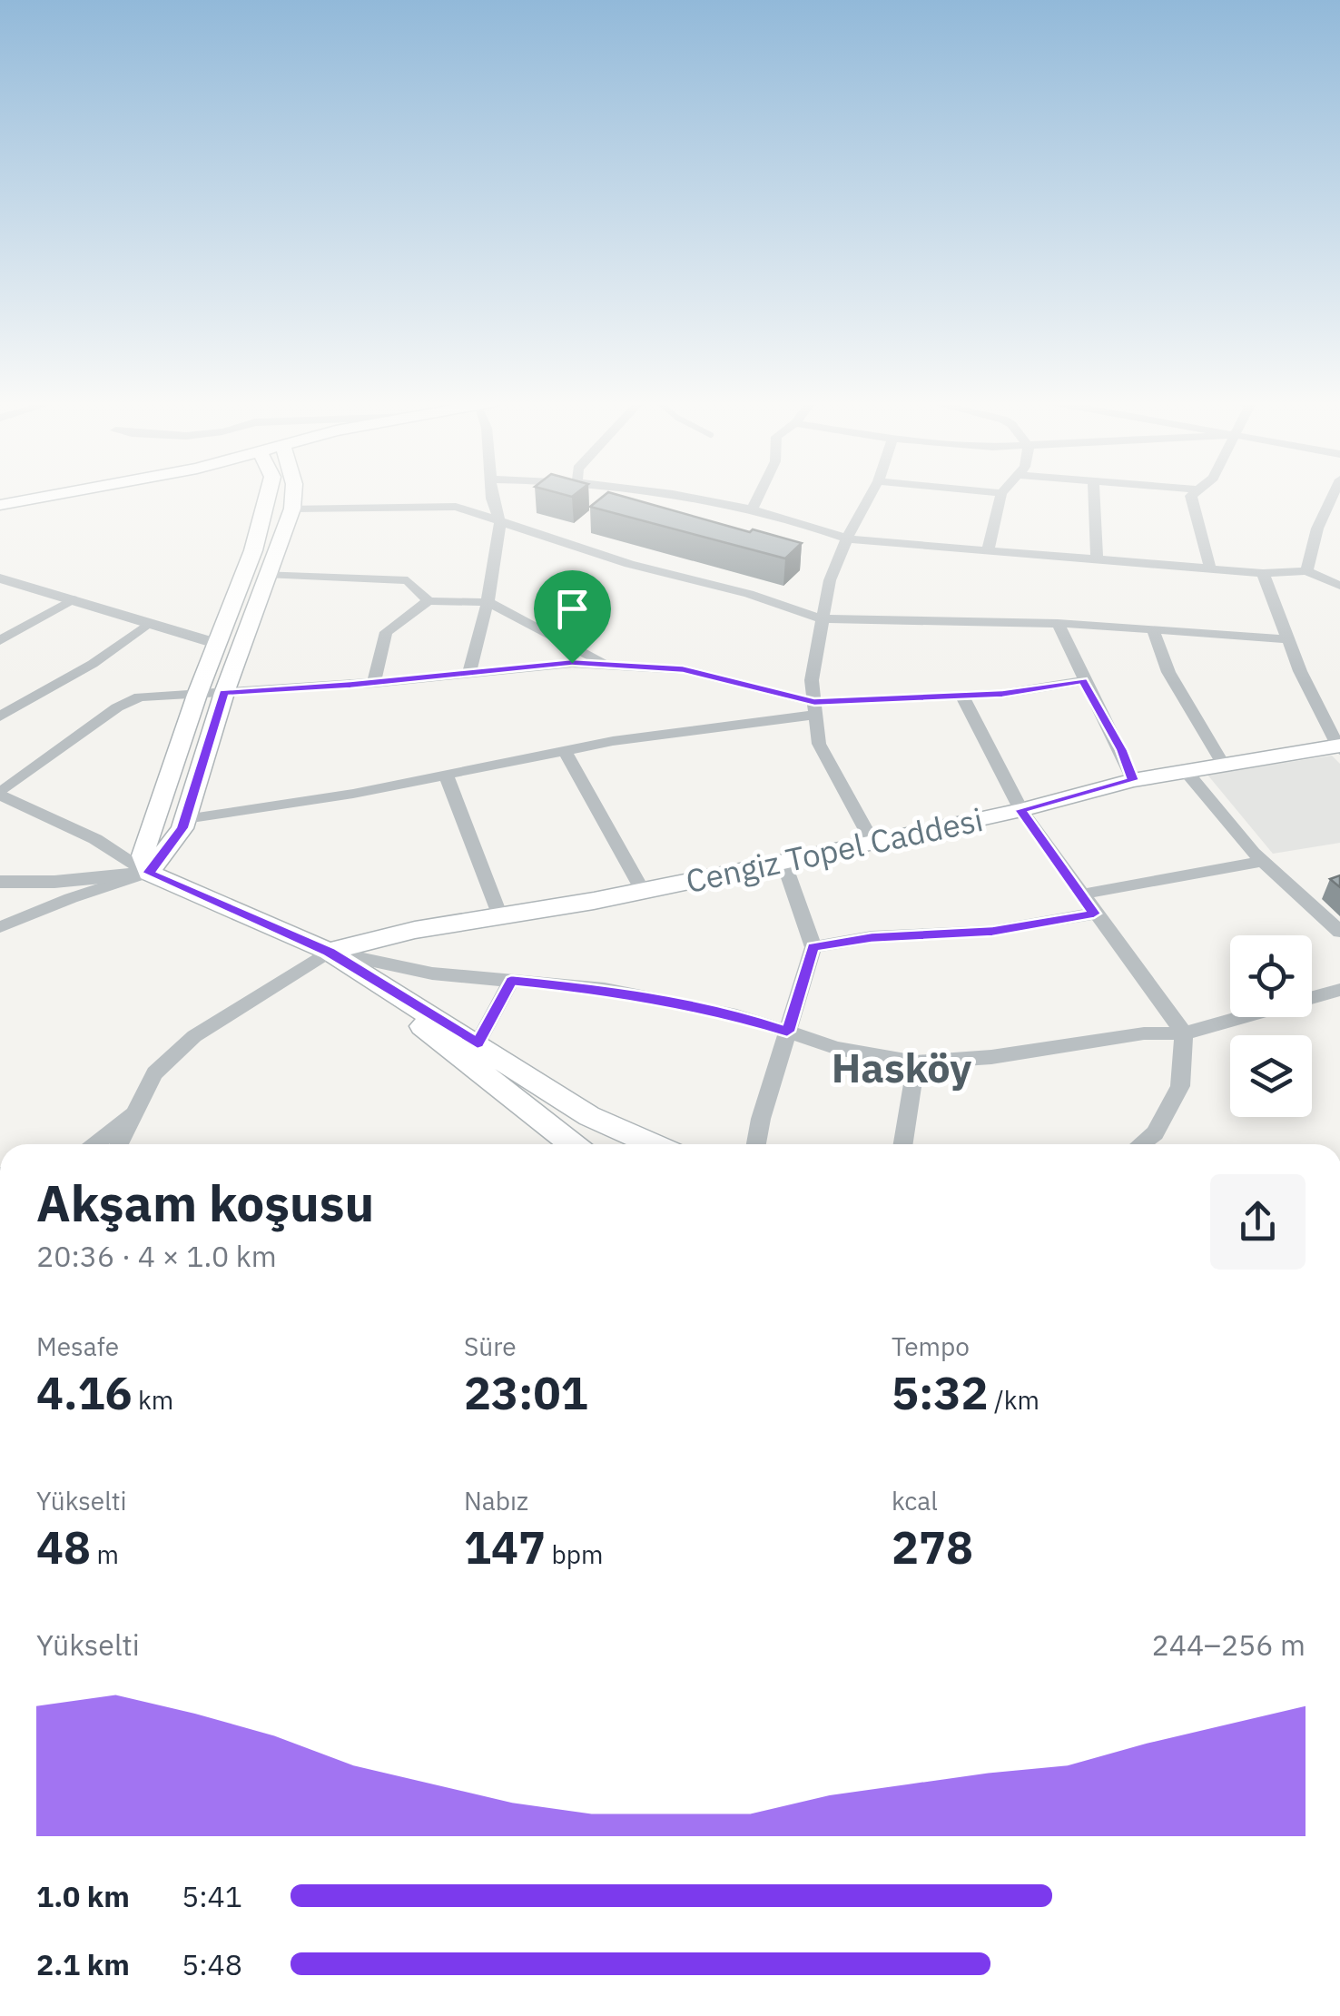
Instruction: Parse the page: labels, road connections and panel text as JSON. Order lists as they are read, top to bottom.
{
  "streets": {
    "main road": ["Cengiz Topel Caddesi"]
  },
  "districts": ["Hasköy"],
  "page": {
    "heading": ["Akşam koşusu", "20:36 · 4 × 1.0 km"],
    "stats": [
      ["Mesafe", "4.16 km"],
      ["Süre", "23:01"],
      ["Tempo", "5:32 /km"],
      ["Yükselti", "48 m"],
      ["Nabız", "147 bpm"],
      ["kcal", "278"]
    ],
    "chart": ["Yükselti", "244–256 m"],
    "list": [
      {
        "name": "1.0 km",
        "note": "5:41"
      },
      {
        "name": "2.1 km",
        "note": "5:48"
      }
    ]
  }
}
